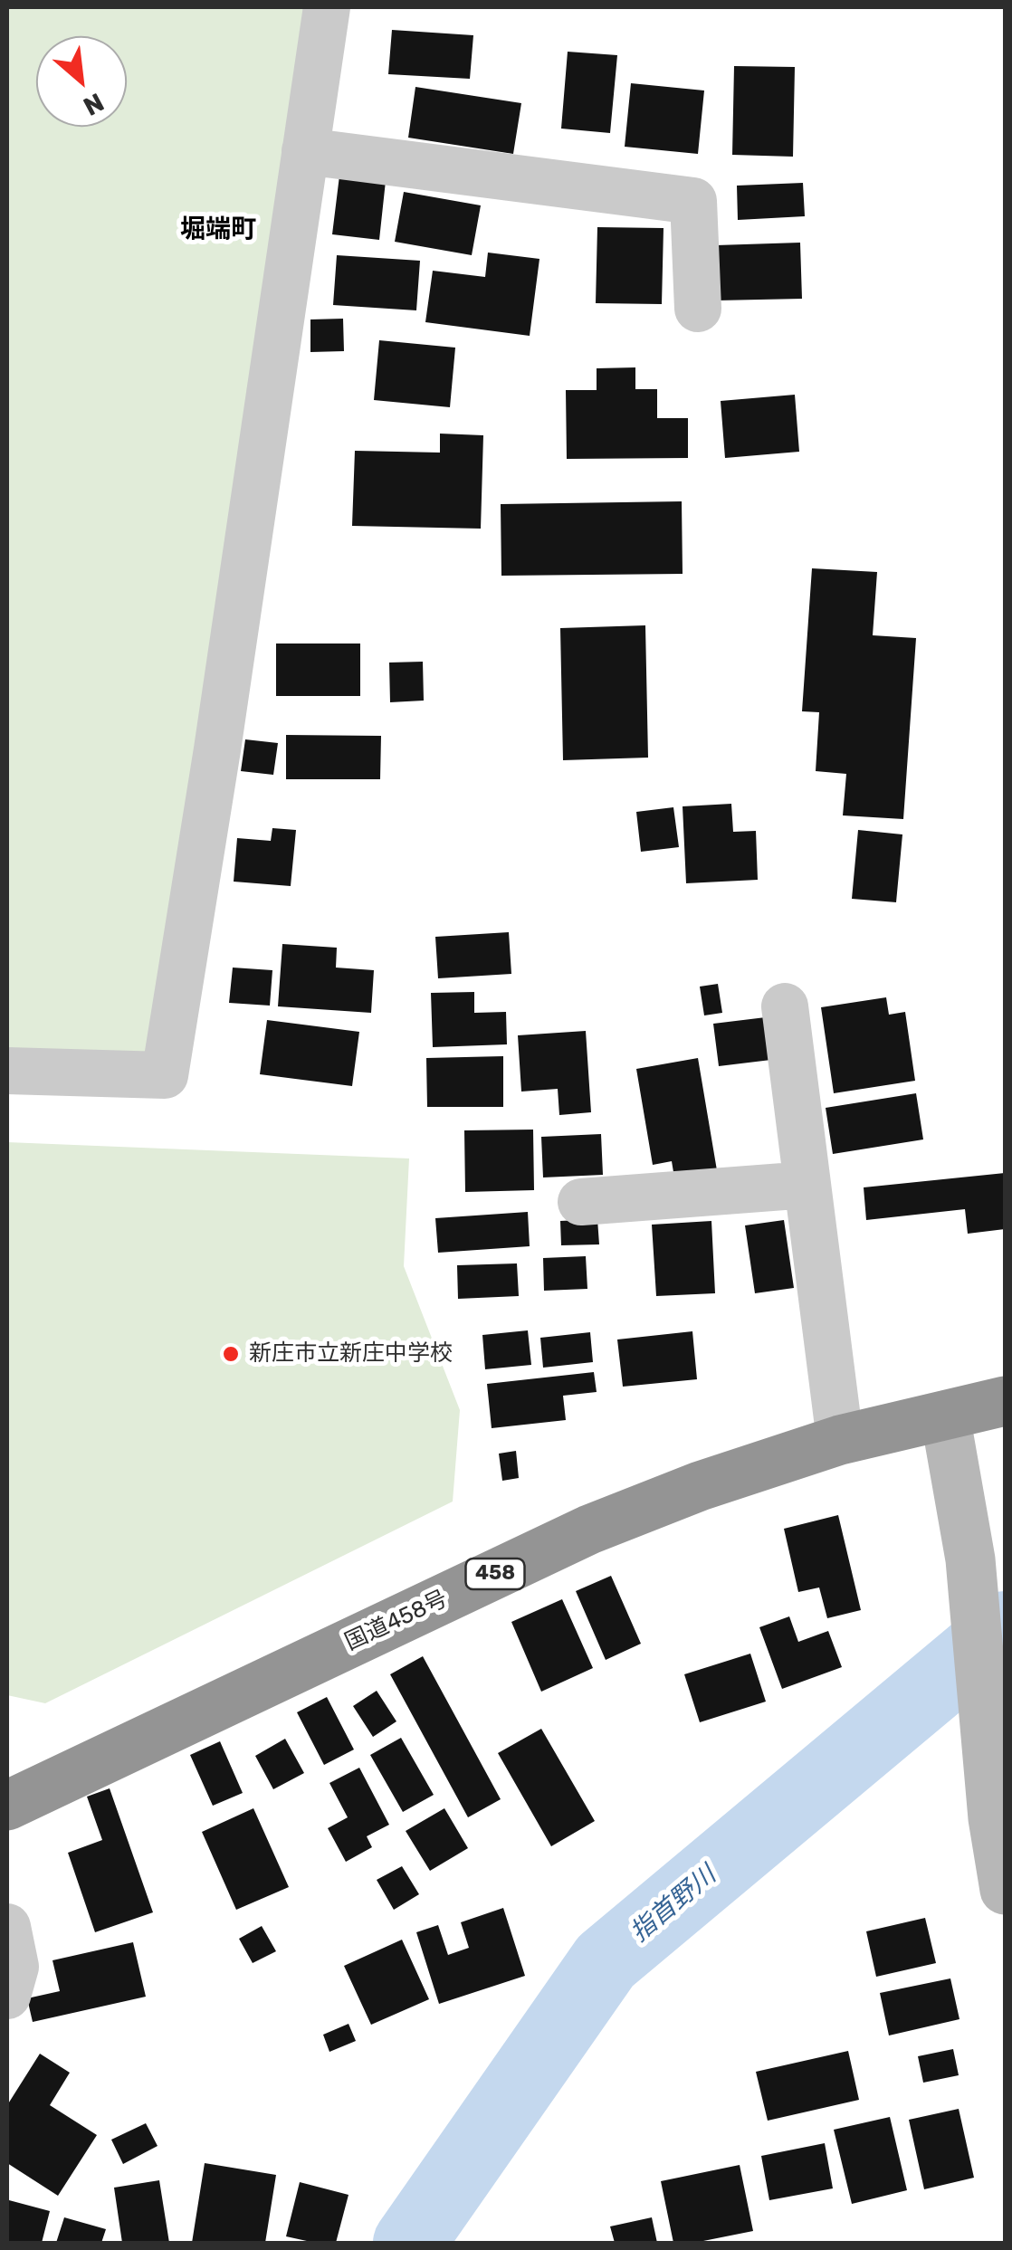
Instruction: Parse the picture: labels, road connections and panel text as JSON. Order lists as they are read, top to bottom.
{
  "streets": {
    "highway": ["458", "国道458号"]
  },
  "districts": ["堀端町"],
  "water": ["指首野川"],
  "places": ["新庄市立新庄中学校"],
  "north": "bottom right"
}
